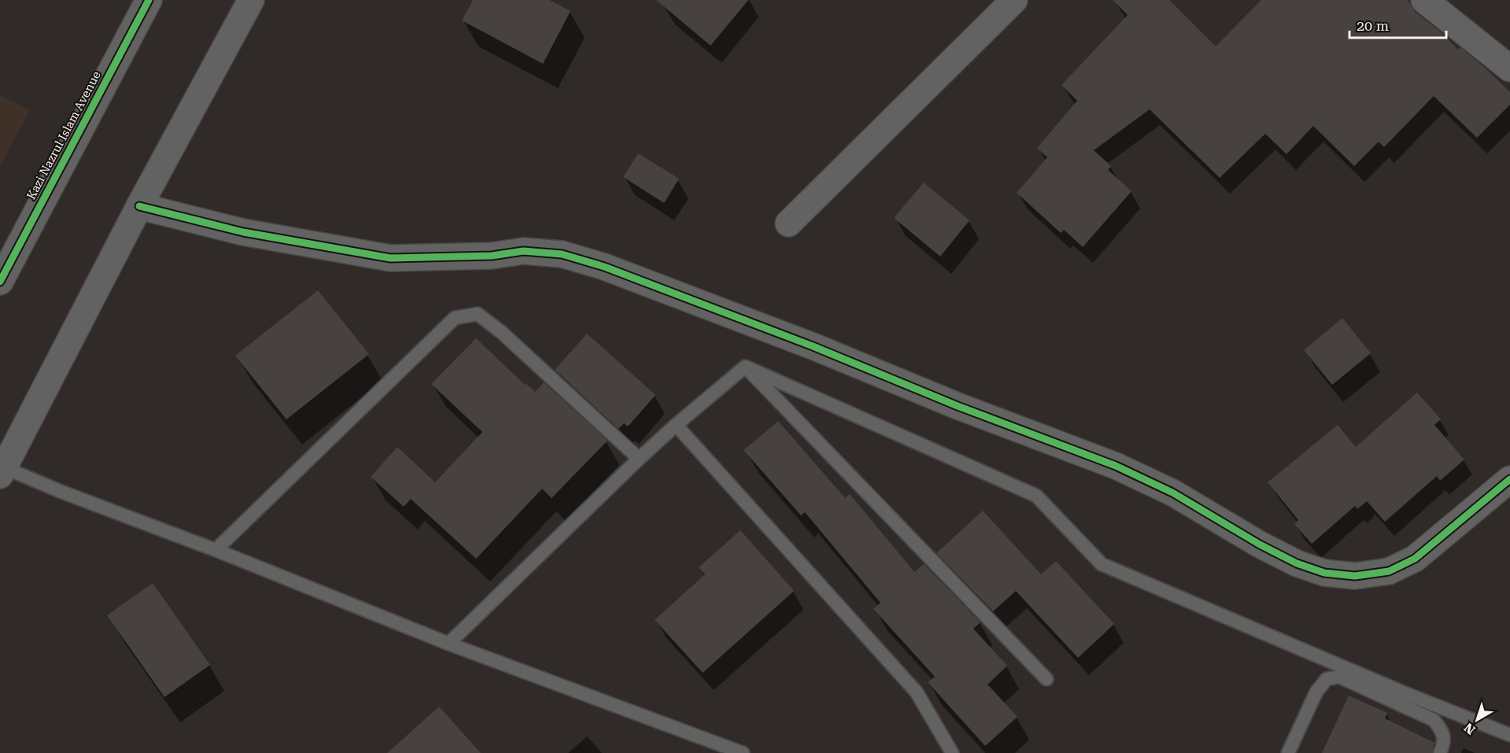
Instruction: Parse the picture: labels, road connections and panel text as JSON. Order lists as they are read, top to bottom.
{
  "streets": {
    "street": ["Kazi Nazrul Islam Avenue"]
  },
  "scale_bar": "20 m",
  "north": "bottom left"
}
